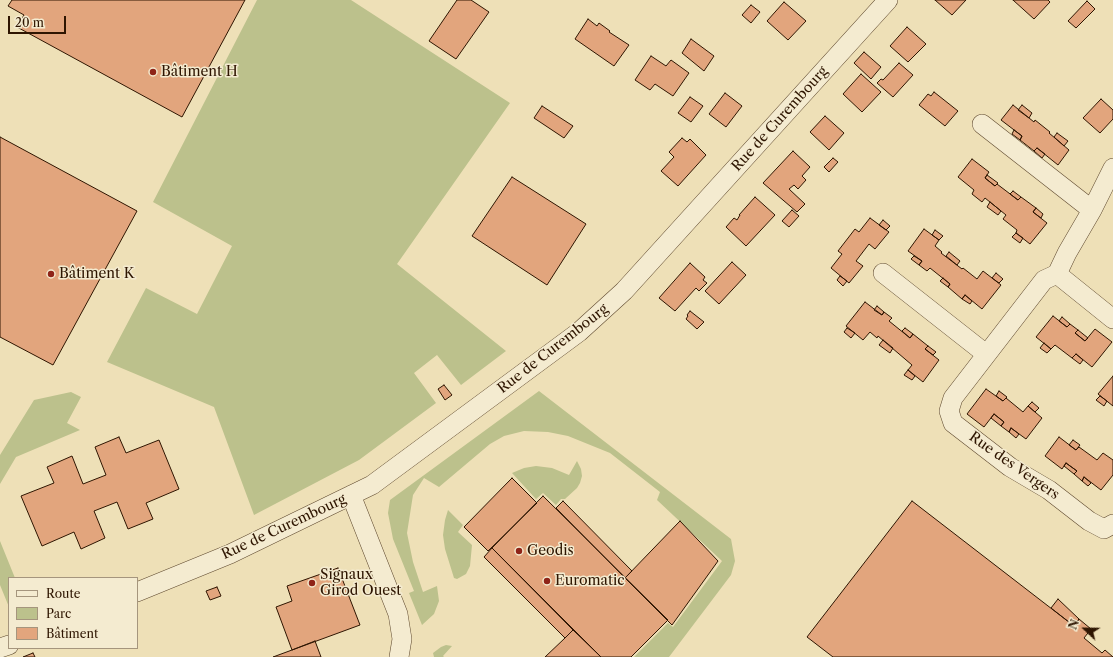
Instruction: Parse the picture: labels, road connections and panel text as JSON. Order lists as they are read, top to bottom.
{
  "streets": {
    "street": ["Rue de Curembourg", "Rue des Vergers"]
  },
  "places": [
    "Bâtiment H",
    "Bâtiment K",
    "Geodis",
    "Euromatic",
    "Signaux Girod Ouest"
  ],
  "legend": ["Route", "Parc", "Bâtiment"],
  "scale_bar": "20 m",
  "north": "left"
}
